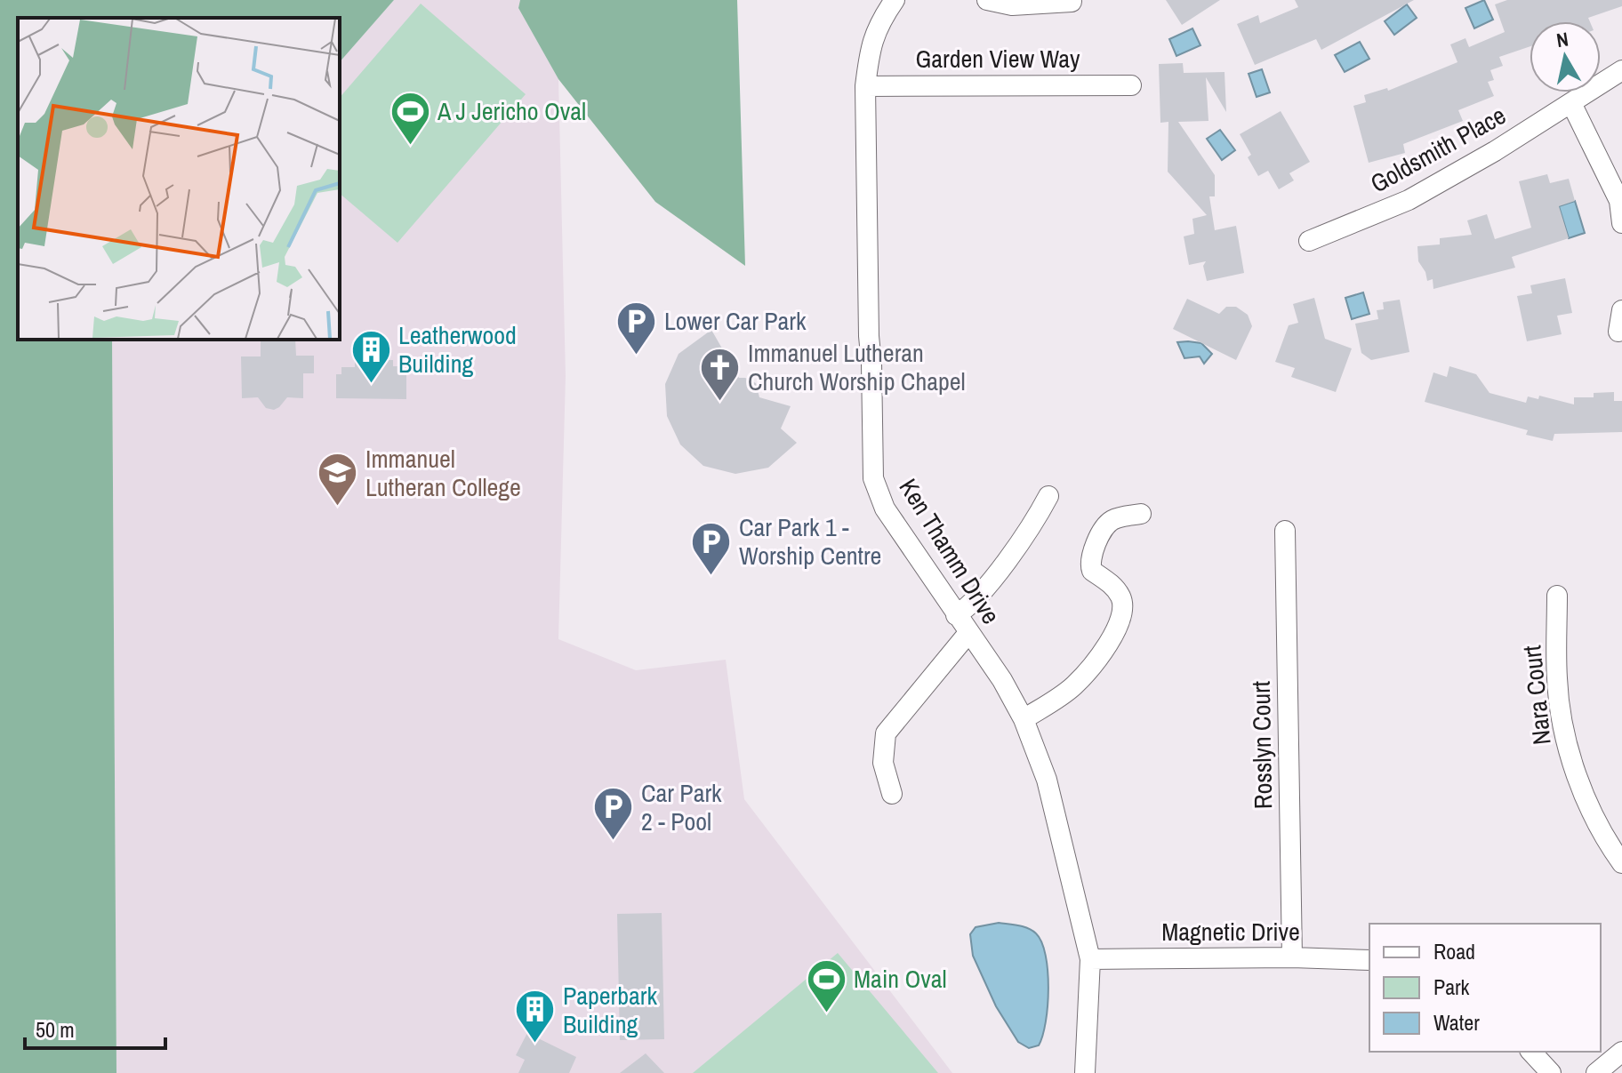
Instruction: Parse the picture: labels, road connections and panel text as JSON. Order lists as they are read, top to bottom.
{
  "streets": {
    "street": [
      "Garden View Way",
      "Goldsmith Place",
      "Ken Thamm Drive",
      "Nara Court",
      "Rosslyn Court",
      "Magnetic Drive"
    ]
  },
  "crossings": [
    ["Garden View Way", "Ken Thamm Drive"],
    ["Ken Thamm Drive", "Magnetic Drive"],
    ["Rosslyn Court", "Magnetic Drive"]
  ],
  "places": {
    "sports": ["A J Jericho Oval", "Main Oval"],
    "parking": ["Lower Car Park", "Car Park 1 - Worship Centre", "Car Park 2 - Pool"],
    "building": ["Leatherwood Building", "Paperbark Building"],
    "church": ["Immanuel Lutheran Church Worship Chapel"],
    "school or university": ["Immanuel Lutheran College"]
  },
  "legend": ["Road", "Park", "Water"],
  "scale_bar": "50 m",
  "north": "top"
}
